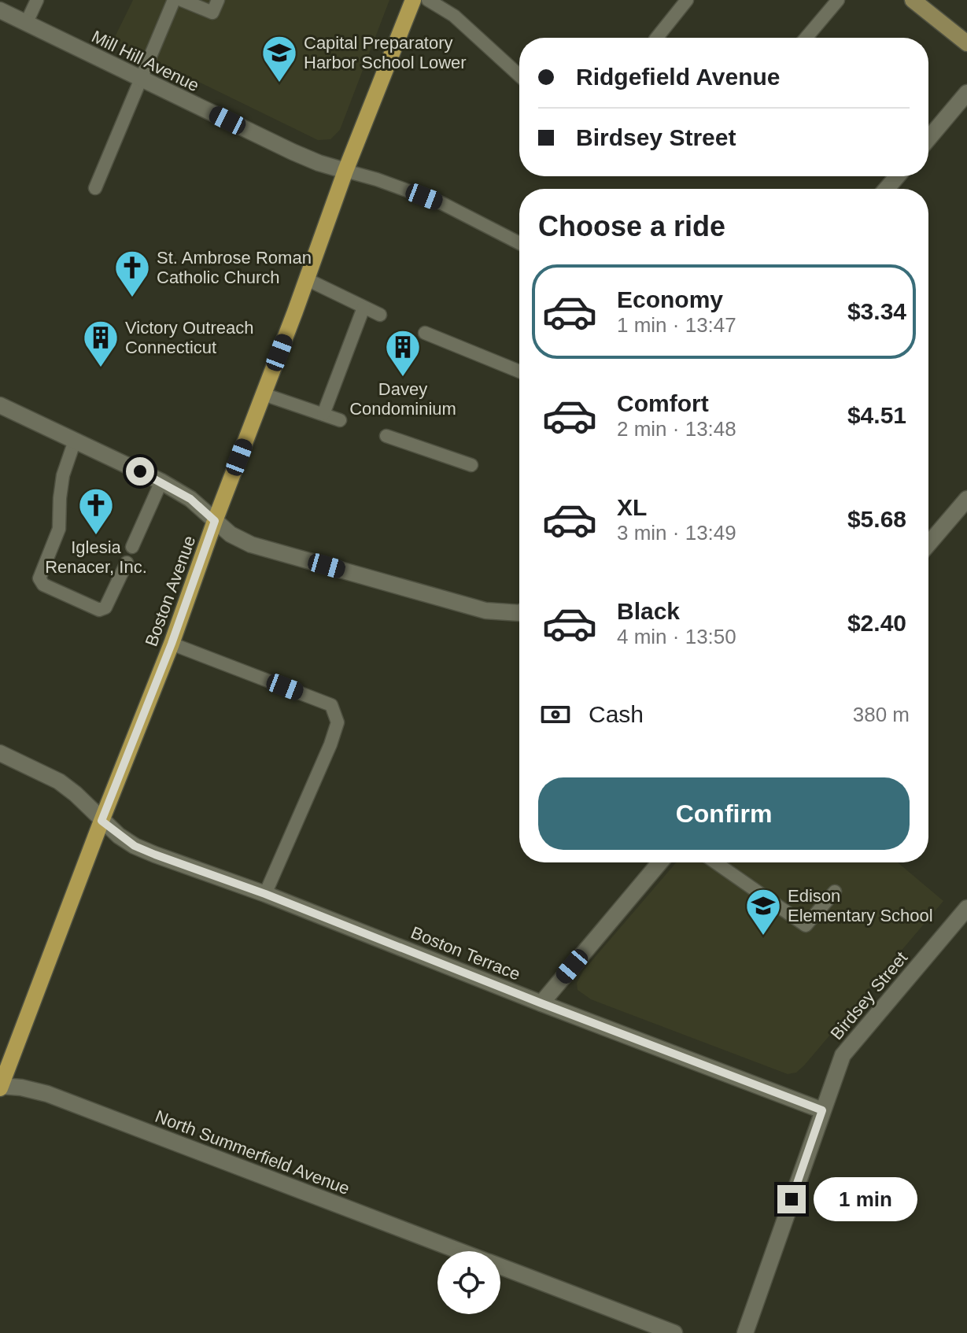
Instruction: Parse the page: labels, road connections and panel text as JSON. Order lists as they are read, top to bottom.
{
  "streets": {
    "main road": ["Boston Avenue"],
    "street": [
      "Mill Hill Avenue",
      "Boston Terrace",
      "Birdsey Street",
      "North Summerfield Avenue"
    ]
  },
  "crossings": [
    ["Mill Hill Avenue", "Boston Avenue"],
    ["Boston Avenue", "Boston Terrace"],
    ["Boston Avenue", "North Summerfield Avenue"],
    ["Boston Terrace", "Birdsey Street"]
  ],
  "places": {
    "school or university": ["Capital Preparatory Harbor School Lower", "Edison Elementary School"],
    "church": ["St. Ambrose Roman Catholic Church", "Iglesia Renacer, Inc."],
    "building": ["Victory Outreach Connecticut", "Davey Condominium"]
  },
  "page": {
    "banner": ["Ridgefield Avenue", "Birdsey Street"],
    "heading": "Choose a ride",
    "list": [
      {
        "name": "Economy",
        "note": "1 min · 13:47",
        "value": "$3.34"
      },
      {
        "name": "Comfort",
        "note": "2 min · 13:48",
        "value": "$4.51"
      },
      {
        "name": "XL",
        "note": "3 min · 13:49",
        "value": "$5.68"
      },
      {
        "name": "Black",
        "note": "4 min · 13:50",
        "value": "$2.40"
      }
    ],
    "pay": ["Cash", "380 m"],
    "buttons": "Confirm",
    "bubble": "1 min"
  }
}
